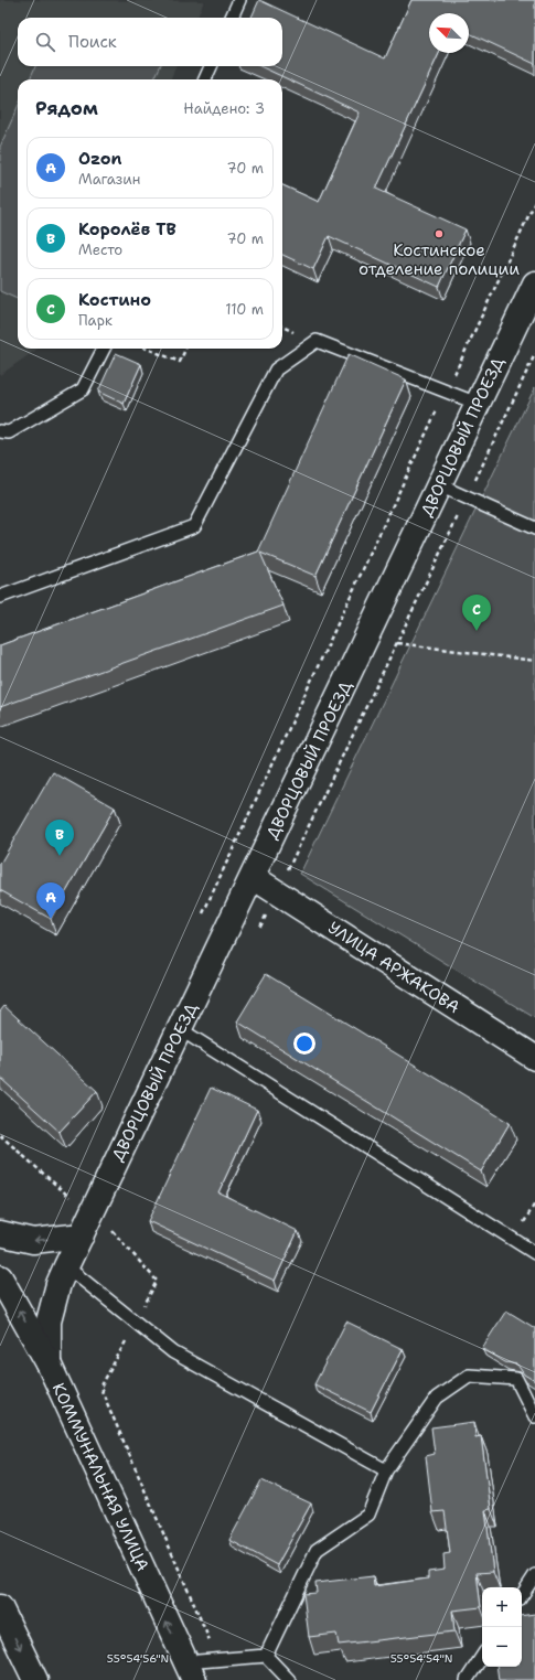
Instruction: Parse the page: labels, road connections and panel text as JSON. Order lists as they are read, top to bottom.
{
  "streets": {
    "street": ["ДВОРЦОВЫЙ ПРОЕЗД", "УЛИЦА АРЖАКОВА", "КОММУНАЛЬНАЯ УЛИЦА"]
  },
  "crossings": [
    ["ДВОРЦОВЫЙ ПРОЕЗД", "УЛИЦА АРЖАКОВА"],
    ["ДВОРЦОВЫЙ ПРОЕЗД", "КОММУНАЛЬНАЯ УЛИЦА"]
  ],
  "one_way": ["КОММУНАЛЬНАЯ УЛИЦА"],
  "places": ["Костинское отделение полиции"],
  "north": "top left",
  "page": {
    "search": "Поиск",
    "heading": ["Рядом", "Найдено: 3"],
    "list": [
      {
        "mark": "A",
        "name": "Ozon",
        "note": "Магазин",
        "value": "70 m"
      },
      {
        "mark": "B",
        "name": "Королёв ТВ",
        "note": "Место",
        "value": "70 m"
      },
      {
        "mark": "C",
        "name": "Костино",
        "note": "Парк",
        "value": "110 m"
      }
    ],
    "pins": ["C", "B", "A"],
    "map_buttons": ["+", "−"]
  },
  "coordinates": ["55°54'56\"N", "55°54'54\"N"]
}
